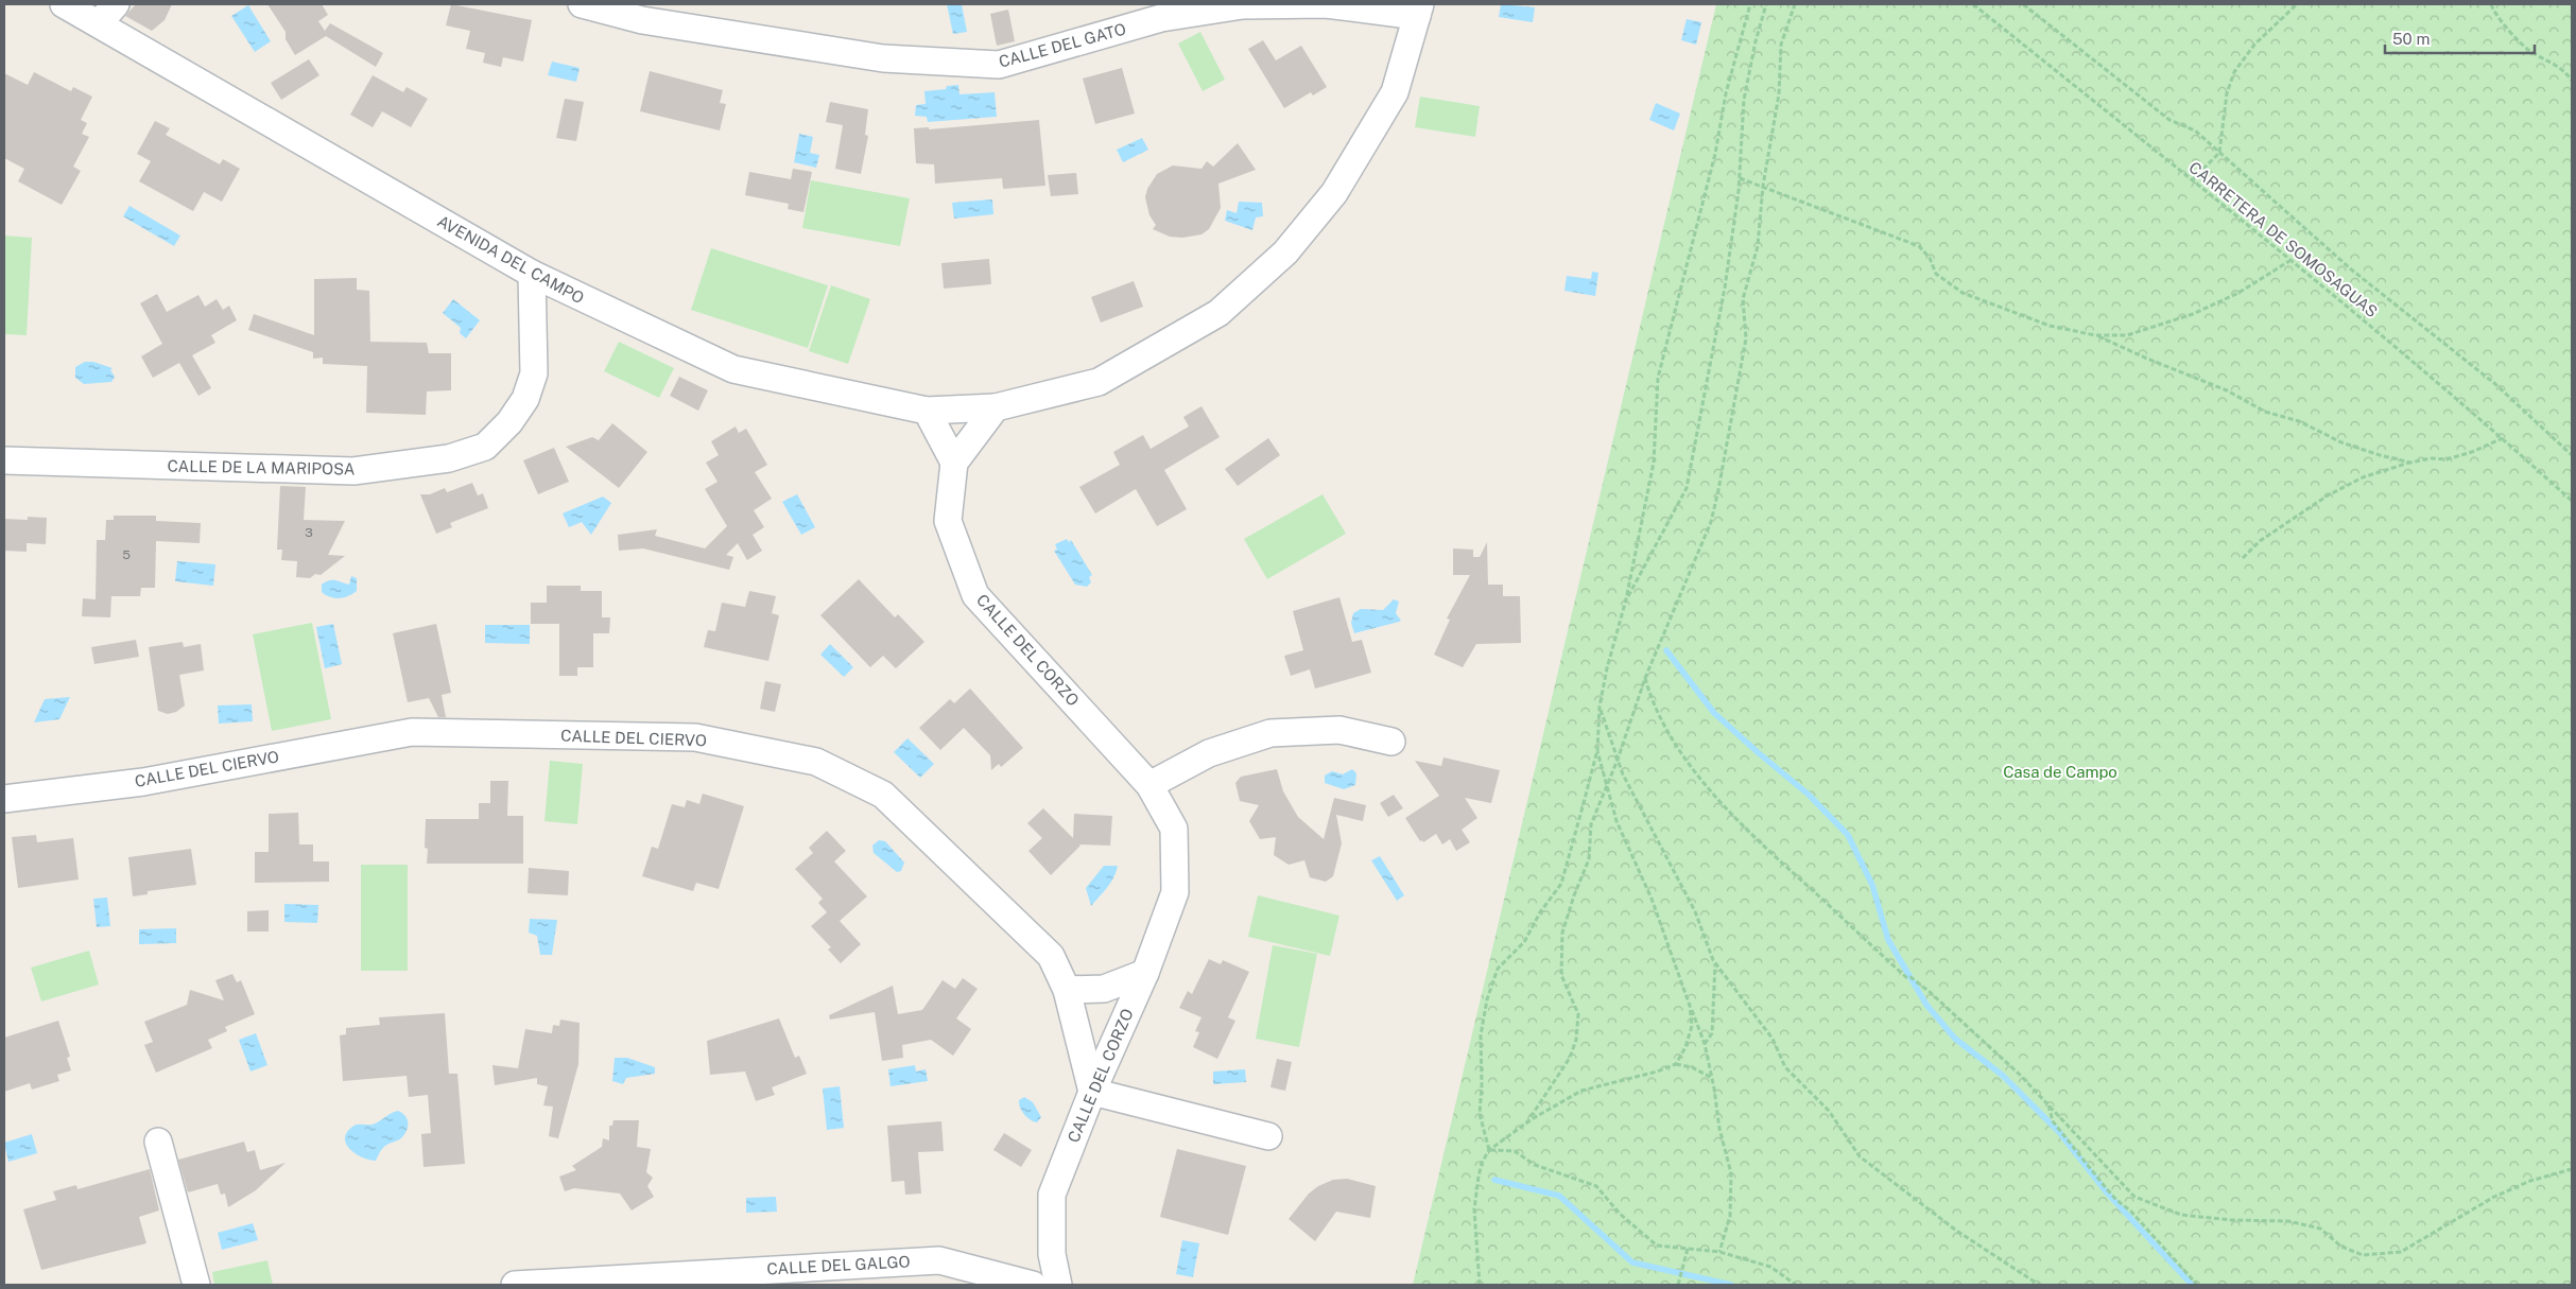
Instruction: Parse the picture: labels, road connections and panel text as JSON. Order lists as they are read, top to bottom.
{
  "streets": {
    "street": [
      "CALLE DEL GATO",
      "AVENIDA DEL CAMPO",
      "CALLE DE LA MARIPOSA",
      "CALLE DEL CORZO",
      "CALLE DEL CIERVO",
      "CALLE DEL GALGO"
    ],
    "path": ["CARRETERA DE SOMOSAGUAS"]
  },
  "crossings": [
    ["AVENIDA DEL CAMPO", "CALLE DE LA MARIPOSA"],
    ["AVENIDA DEL CAMPO", "CALLE DEL CORZO"],
    ["CALLE DEL CORZO", "CALLE DEL CIERVO"],
    ["CALLE DEL CORZO", "CALLE DEL GALGO"]
  ],
  "parks": ["Casa de Campo"],
  "house_numbers": ["3", "5"],
  "scale_bar": "50 m"
}
